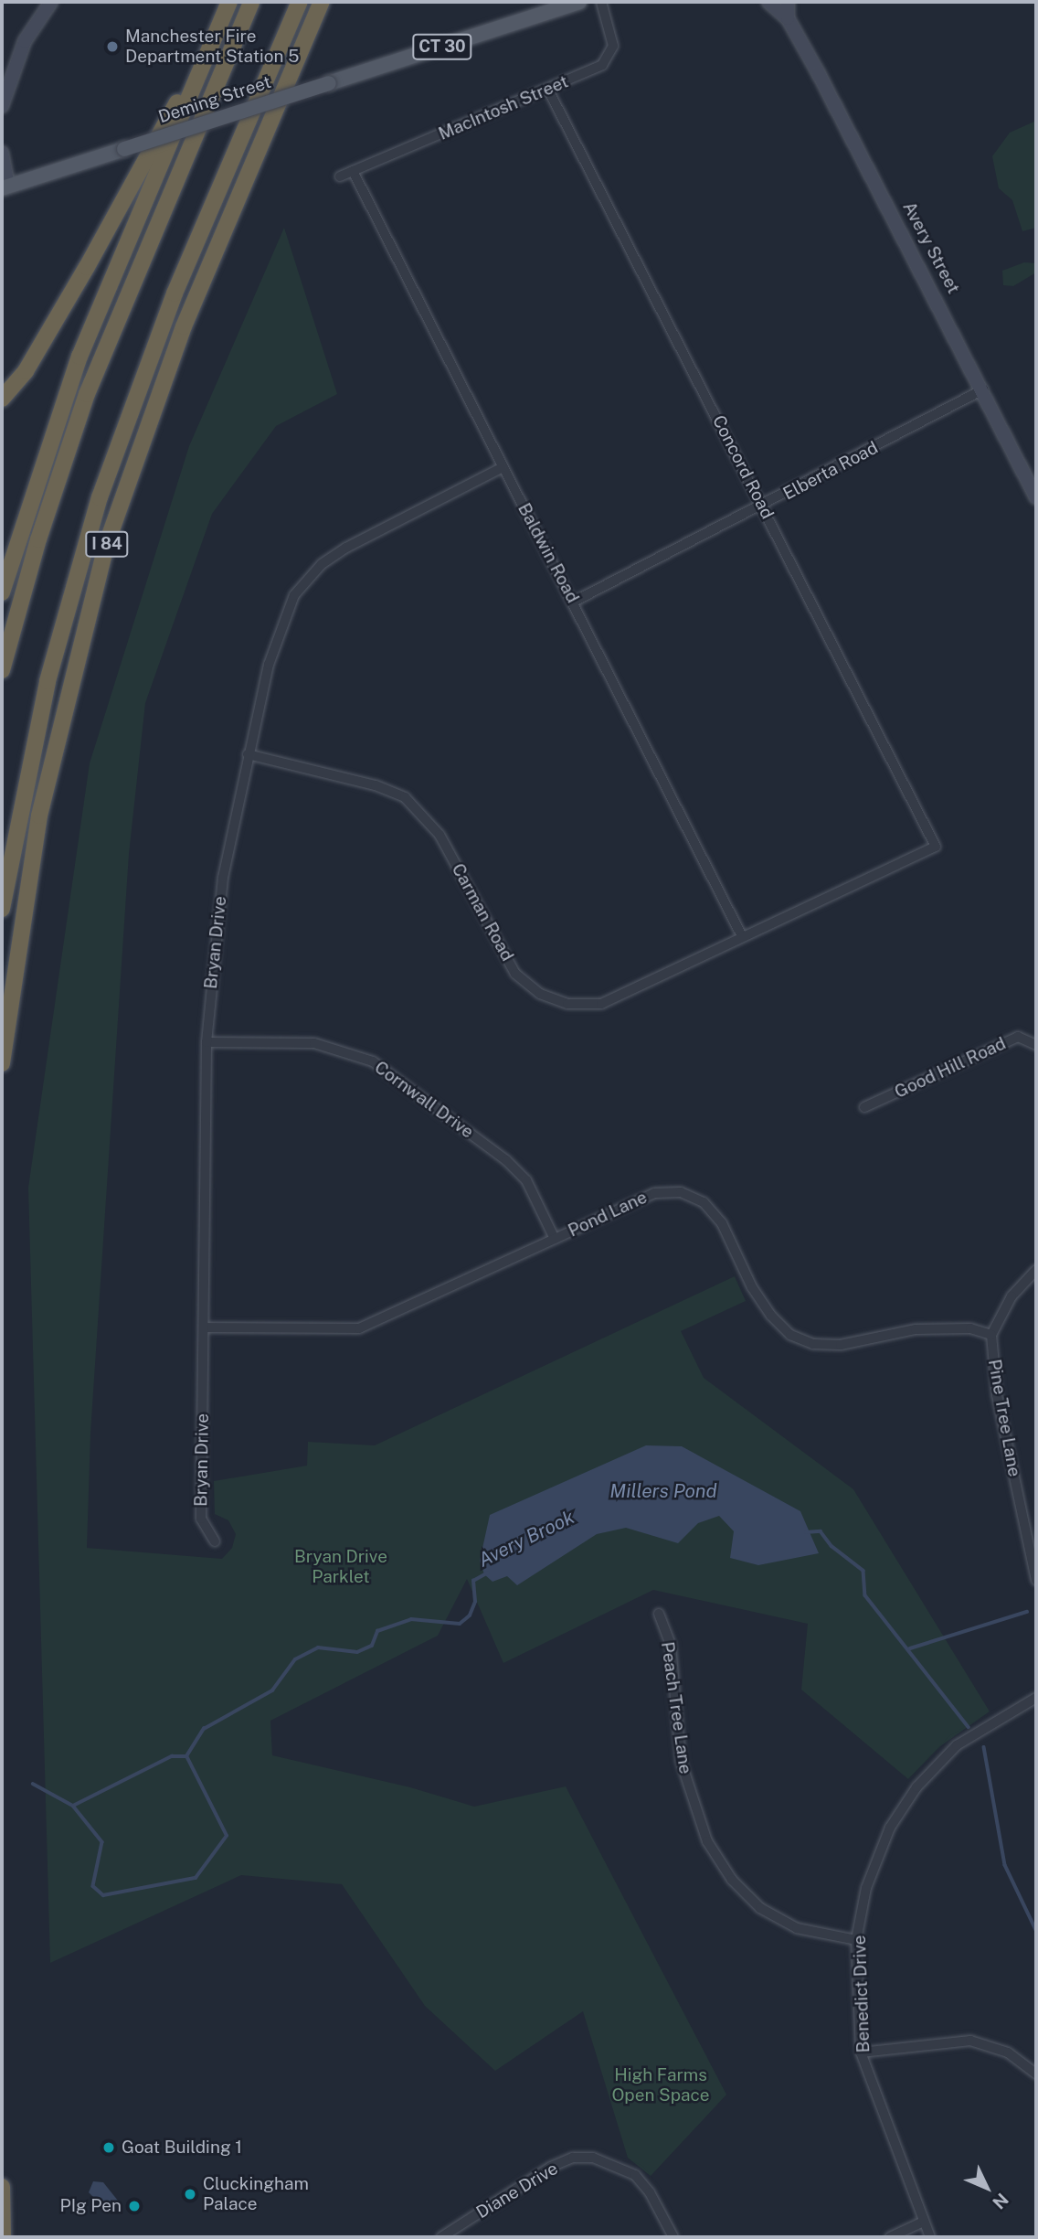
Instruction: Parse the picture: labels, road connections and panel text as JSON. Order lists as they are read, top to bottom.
{
  "streets": {
    "highway": ["I 84"],
    "main road": ["CT 30", "Deming Street", "Avery Street"],
    "street": [
      "MacIntosh Street",
      "Concord Road",
      "Elberta Road",
      "Baldwin Road",
      "Carman Road",
      "Bryan Drive",
      "Good Hill Road",
      "Cornwall Drive",
      "Pond Lane",
      "Pine Tree Lane",
      "Peach Tree Lane",
      "Benedict Drive",
      "Diane Drive"
    ]
  },
  "crossings": [
    ["MacIntosh Street", "Concord Road"],
    ["MacIntosh Street", "Baldwin Road"],
    ["Avery Street", "Elberta Road"],
    ["Concord Road", "Elberta Road"],
    ["Concord Road", "Carman Road"],
    ["Elberta Road", "Baldwin Road"],
    ["Baldwin Road", "Carman Road"],
    ["Baldwin Road", "Bryan Drive"],
    ["Carman Road", "Bryan Drive"],
    ["Bryan Drive", "Cornwall Drive"],
    ["Bryan Drive", "Pond Lane"],
    ["Cornwall Drive", "Pond Lane"],
    ["Pond Lane", "Pine Tree Lane"],
    ["Peach Tree Lane", "Benedict Drive"]
  ],
  "water": ["Millers Pond", "Avery Brook"],
  "parks": ["Bryan Drive Parklet", "High Farms Open Space"],
  "places": [
    "Manchester Fire Department Station 5",
    "Goat Building 1",
    "Cluckingham Palace",
    "PIg Pen"
  ],
  "north": "bottom right"
}
